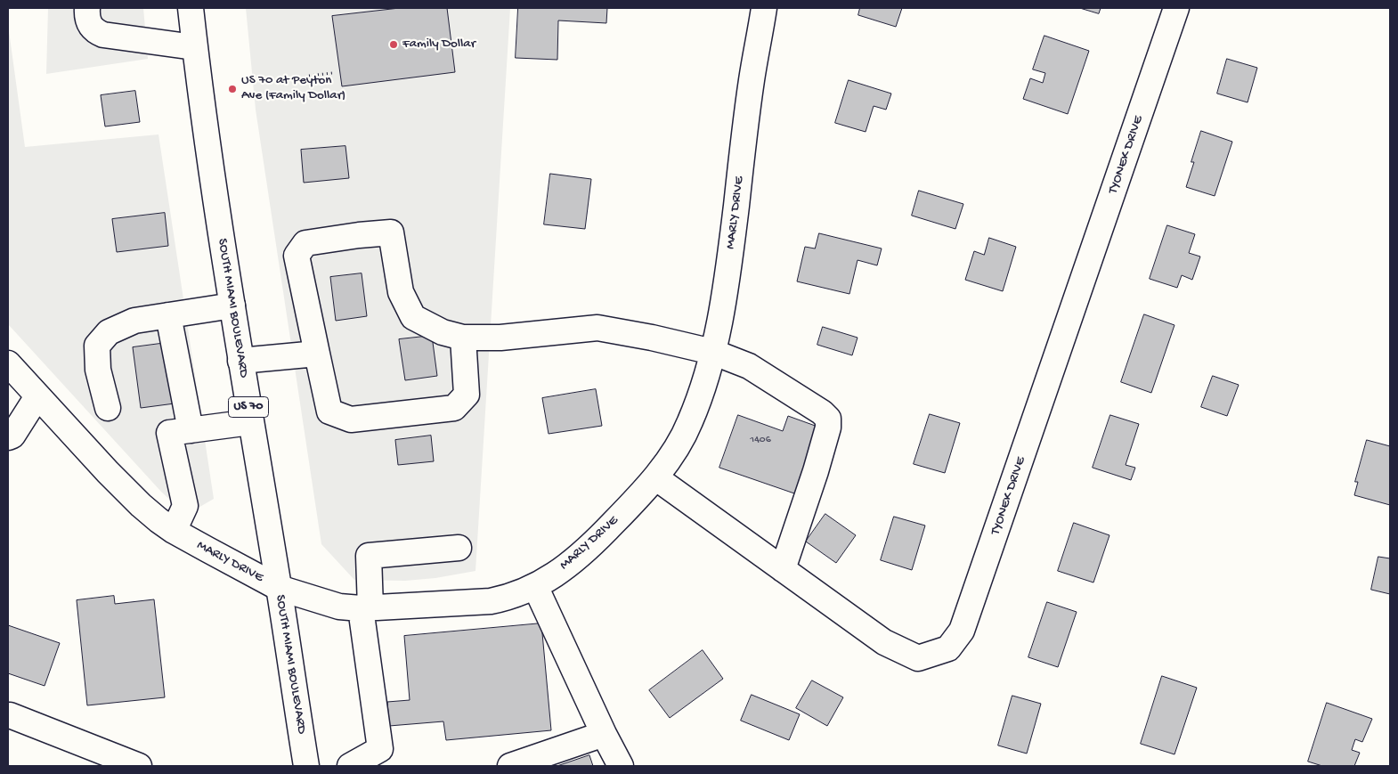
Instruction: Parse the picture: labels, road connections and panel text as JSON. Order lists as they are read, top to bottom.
{
  "streets": {
    "main road": [
      "TYONEK DRIVE",
      "MARLY DRIVE",
      "SOUTH MIAMI BOULEVARD",
      "US 70"
    ]
  },
  "crossings": [
    ["TYONEK DRIVE", "MARLY DRIVE"],
    ["MARLY DRIVE", "SOUTH MIAMI BOULEVARD"]
  ],
  "places": ["Family Dollar", "US 70 at Peyton Ave (Family Dollar)"],
  "house_numbers": ["1406"]
}
